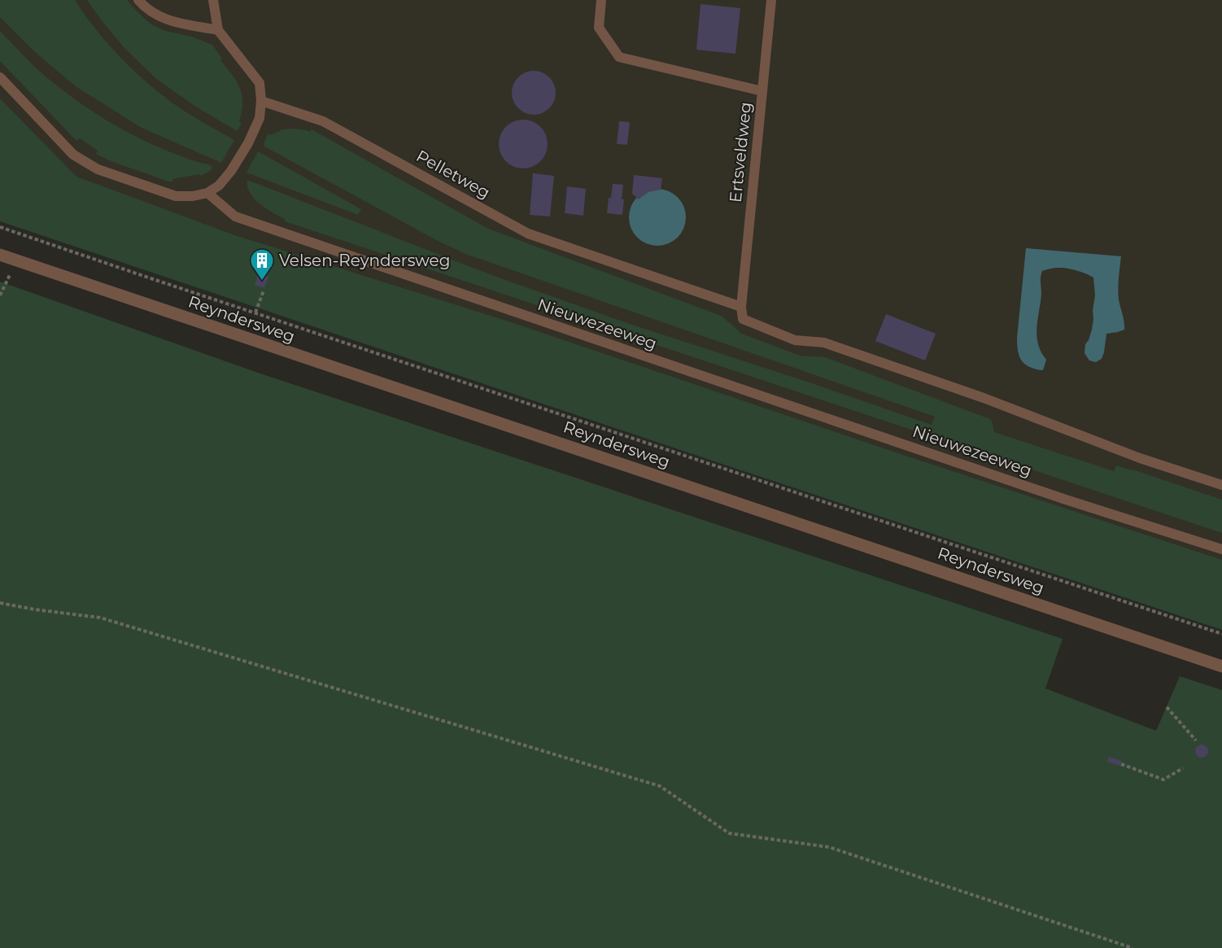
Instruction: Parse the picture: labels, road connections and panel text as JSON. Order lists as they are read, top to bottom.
{
  "streets": {
    "street": ["Reyndersweg"],
    "lane": ["Ertsveldweg", "Pelletweg", "Nieuwezeeweg"]
  },
  "crossings": [
    ["Ertsveldweg", "Pelletweg"]
  ],
  "places": {
    "building": ["Velsen-Reyndersweg"]
  }
}
